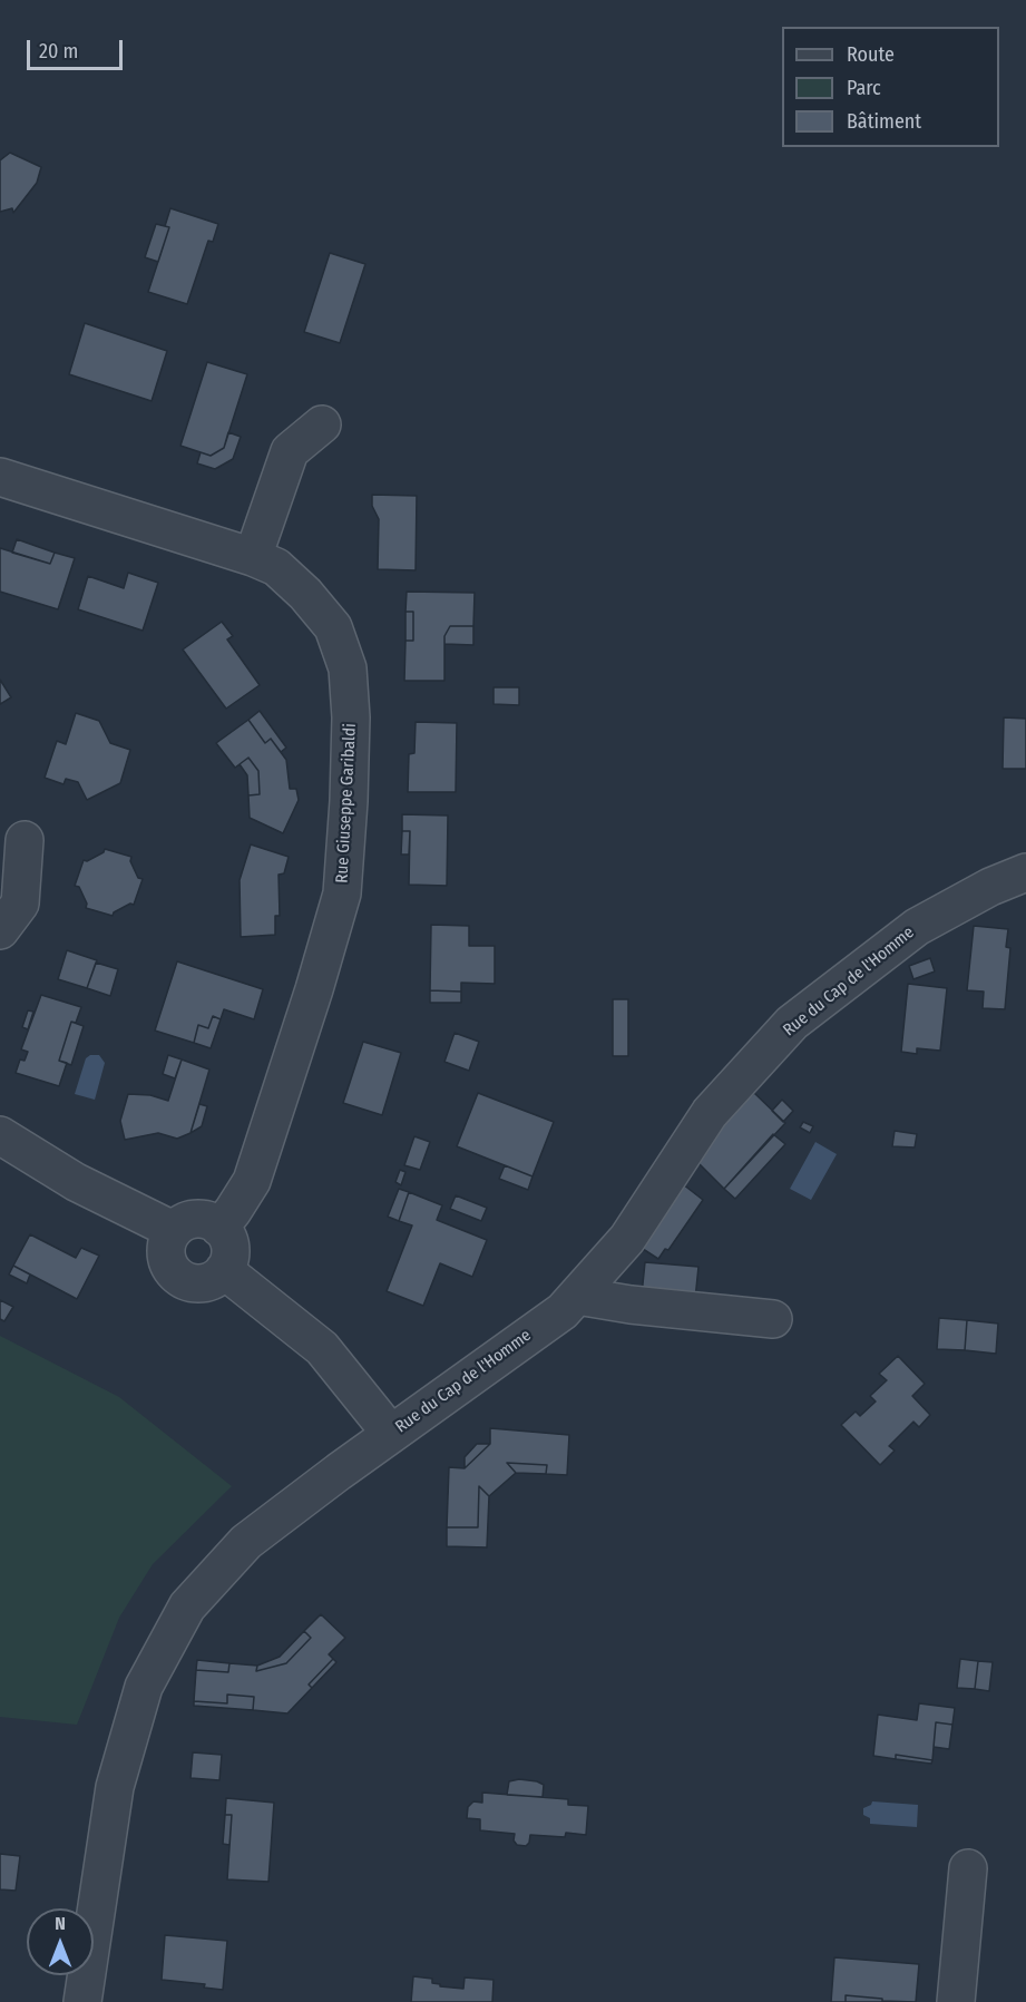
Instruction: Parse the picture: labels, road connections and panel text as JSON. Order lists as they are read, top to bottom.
{
  "streets": {
    "street": ["Rue Giuseppe Garibaldi", "Rue du Cap de l'Homme"]
  },
  "legend": ["Route", "Parc", "Bâtiment"],
  "scale_bar": "20 m",
  "north": "top"
}
